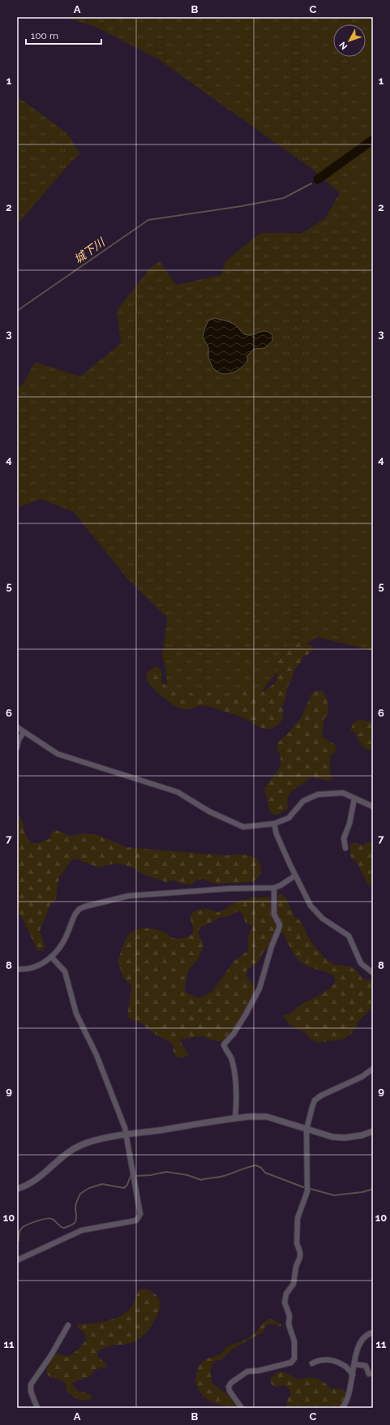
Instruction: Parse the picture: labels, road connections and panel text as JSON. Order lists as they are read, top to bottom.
{
  "water": ["城下川"],
  "scale_bar": "100 m",
  "north": "bottom left",
  "grid": {
    "columns": ["A", "B", "C"],
    "rows": [
      "1",
      "2",
      "3",
      "4",
      "5",
      "6",
      "7",
      "8",
      "9",
      "10",
      "11"
    ]
  }
}
